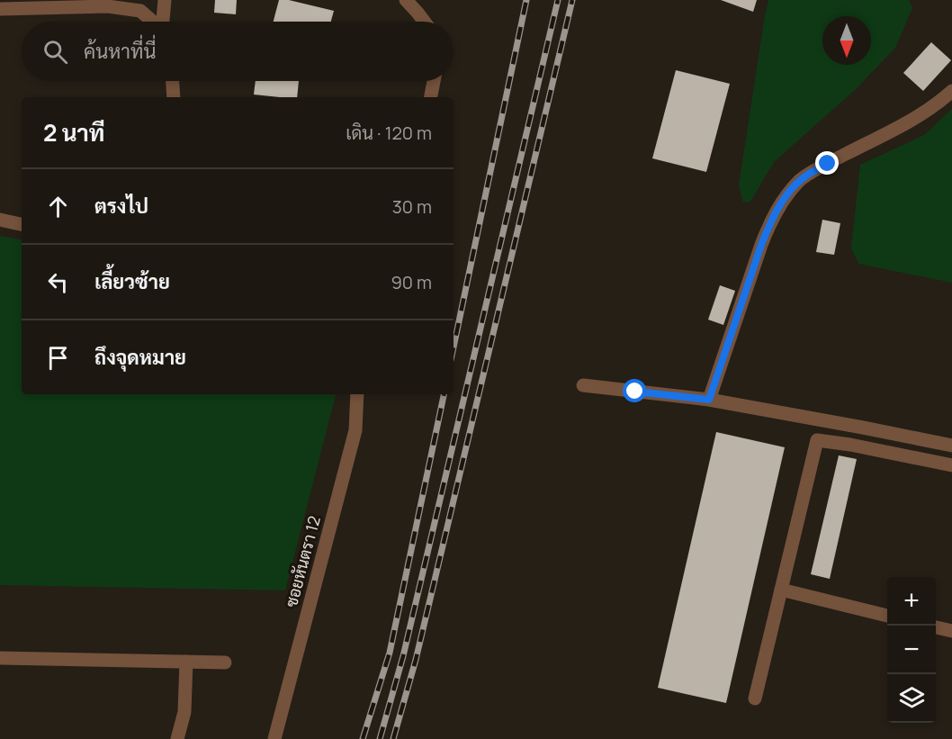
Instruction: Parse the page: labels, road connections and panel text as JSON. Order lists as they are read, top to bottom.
{
  "streets": {
    "street": ["ซอยหันตรา 12"]
  },
  "north": "bottom",
  "page": {
    "search": "ค้นหาที่นี่",
    "heading": ["2 นาที", "เดิน · 120 m"],
    "list": [
      ["ตรงไป", "30 m"],
      ["เลี้ยวซ้าย", "90 m"],
      "ถึงจุดหมาย"
    ],
    "map_buttons": ["+", "−"]
  }
}
